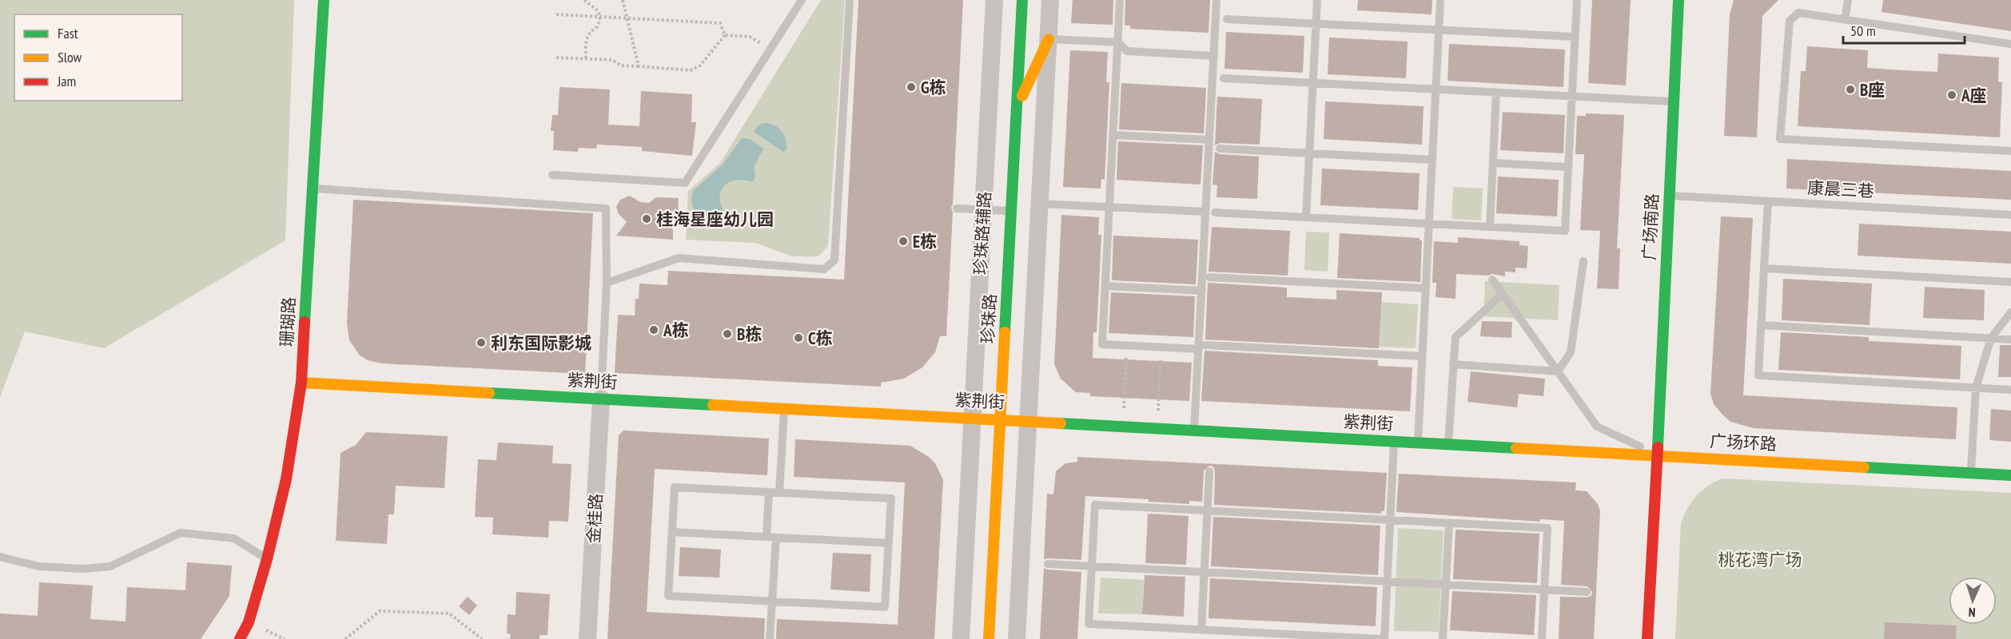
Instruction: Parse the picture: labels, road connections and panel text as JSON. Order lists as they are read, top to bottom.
{
  "streets": {
    "street": [
      "广场南路",
      "珍珠路辅路",
      "珍珠路",
      "珊瑚路",
      "紫荆街",
      "广场环路",
      "金桂路"
    ],
    "lane": ["康晨三巷"]
  },
  "crossings": [
    ["康晨三巷", "广场南路"],
    ["广场南路", "紫荆街"],
    ["广场南路", "广场环路"],
    ["珍珠路辅路", "紫荆街"],
    ["珍珠路", "紫荆街"],
    ["珊瑚路", "紫荆街"],
    ["紫荆街", "广场环路"],
    ["紫荆街", "金桂路"]
  ],
  "parks": ["桃花湾广场"],
  "places": [
    "G栋",
    "B座",
    "A座",
    "桂海星座幼儿园",
    "E栋",
    "A栋",
    "B栋",
    "C栋",
    "利东国际影城"
  ],
  "legend": ["Fast", "Slow", "Jam"],
  "scale_bar": "50 m",
  "north": "bottom"
}
